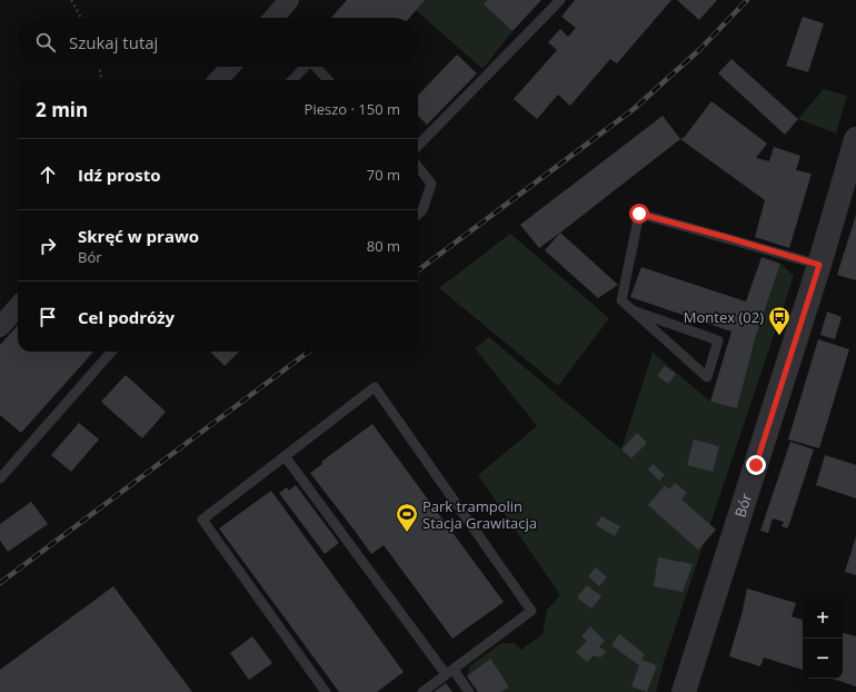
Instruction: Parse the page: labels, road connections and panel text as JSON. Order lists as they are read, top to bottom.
{
  "streets": {
    "street": ["Bór"]
  },
  "places": {
    "bus stop": ["Montex (02)"],
    "sports": ["Park trampolin Stacja Grawitacja"]
  },
  "page": {
    "search": "Szukaj tutaj",
    "heading": ["2 min", "Pieszo · 150 m"],
    "list": [
      ["Idź prosto", "70 m"],
      ["Skręć w prawo", "Bór", "80 m"],
      "Cel podróży"
    ],
    "map_buttons": ["+", "−"]
  }
}
